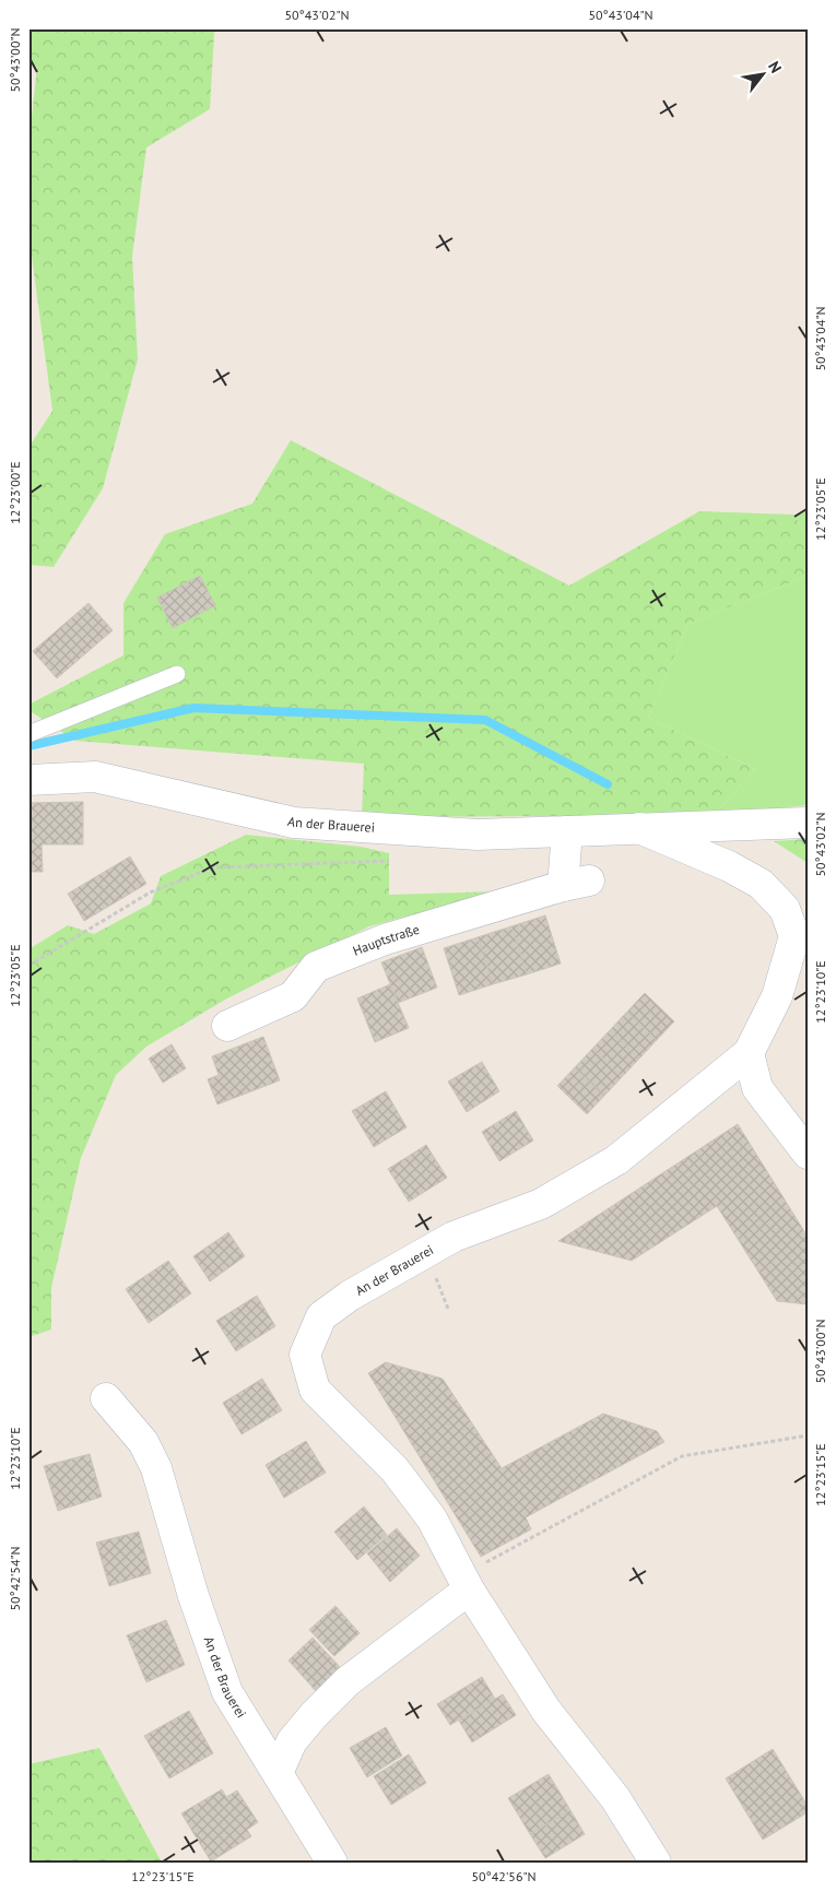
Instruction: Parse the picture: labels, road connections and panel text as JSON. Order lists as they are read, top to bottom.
{
  "streets": {
    "street": ["An der Brauerei", "Hauptstraße"]
  },
  "crossings": [
    ["An der Brauerei", "Hauptstraße"]
  ],
  "north": "top right",
  "coordinates": [
    "50°43'02\"N",
    "50°43'04\"N",
    "50°43'00\"N",
    "12°23'00\"E",
    "12°23'05\"E",
    "12°23'10\"E",
    "12°23'15\"E",
    "50°42'54\"N",
    "50°42'56\"N"
  ]
}
